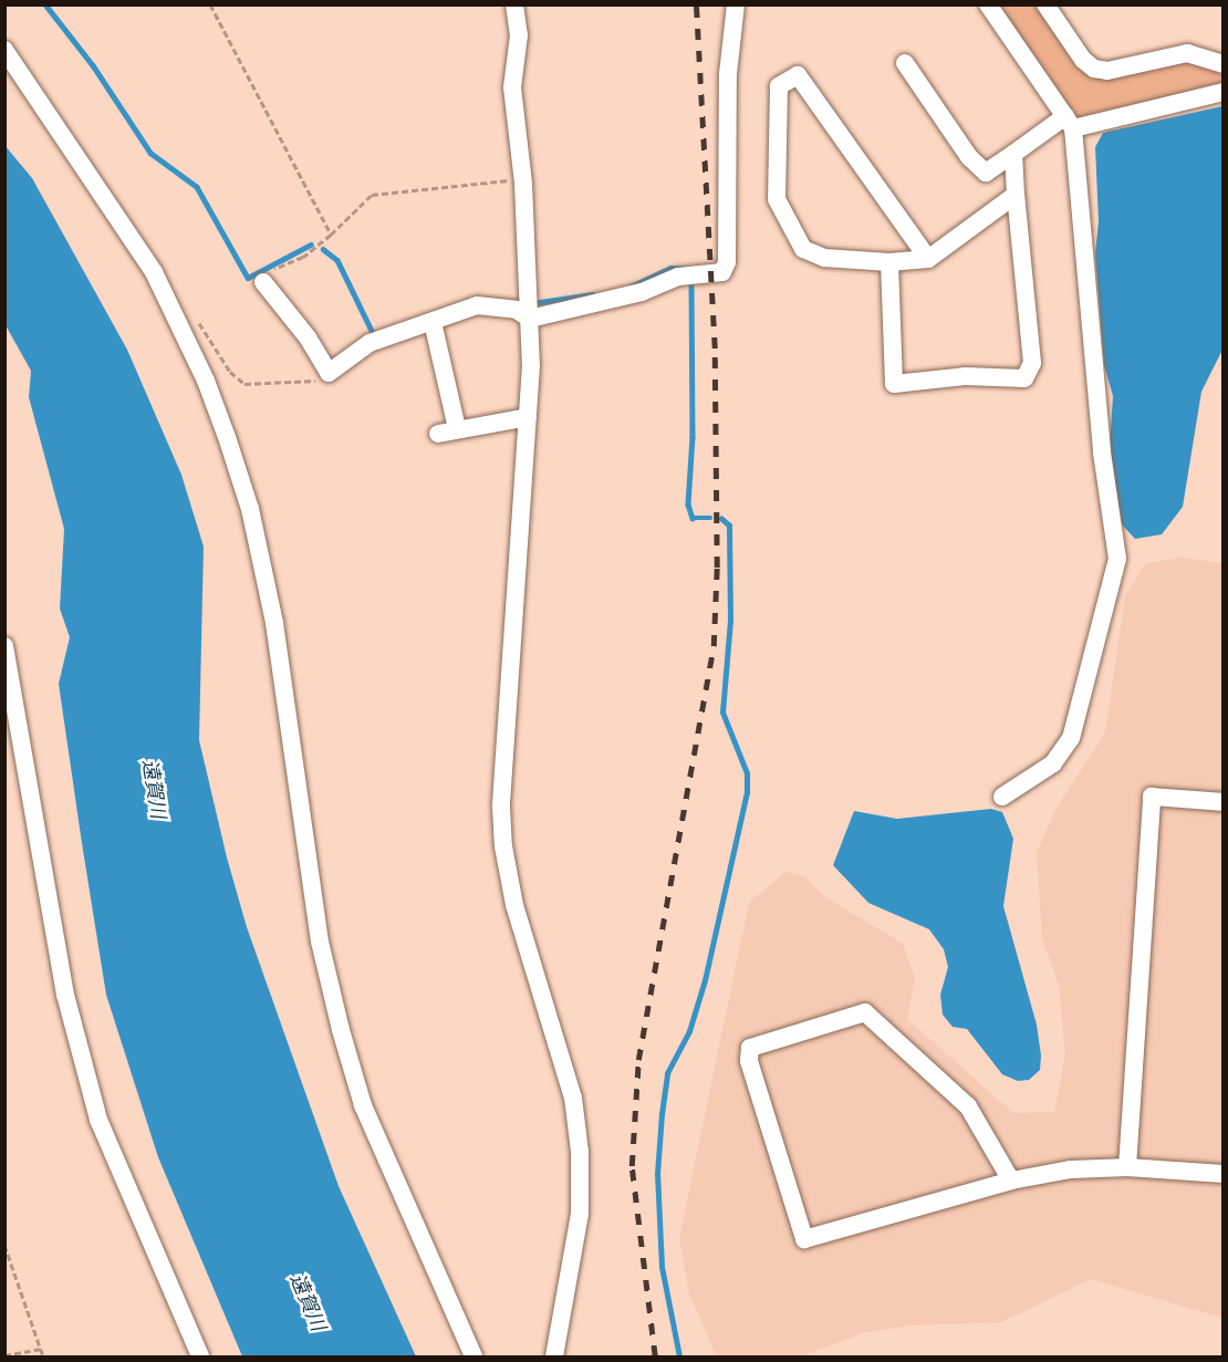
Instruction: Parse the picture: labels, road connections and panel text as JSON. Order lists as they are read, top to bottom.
{
  "water": ["遠賀川"]
}
